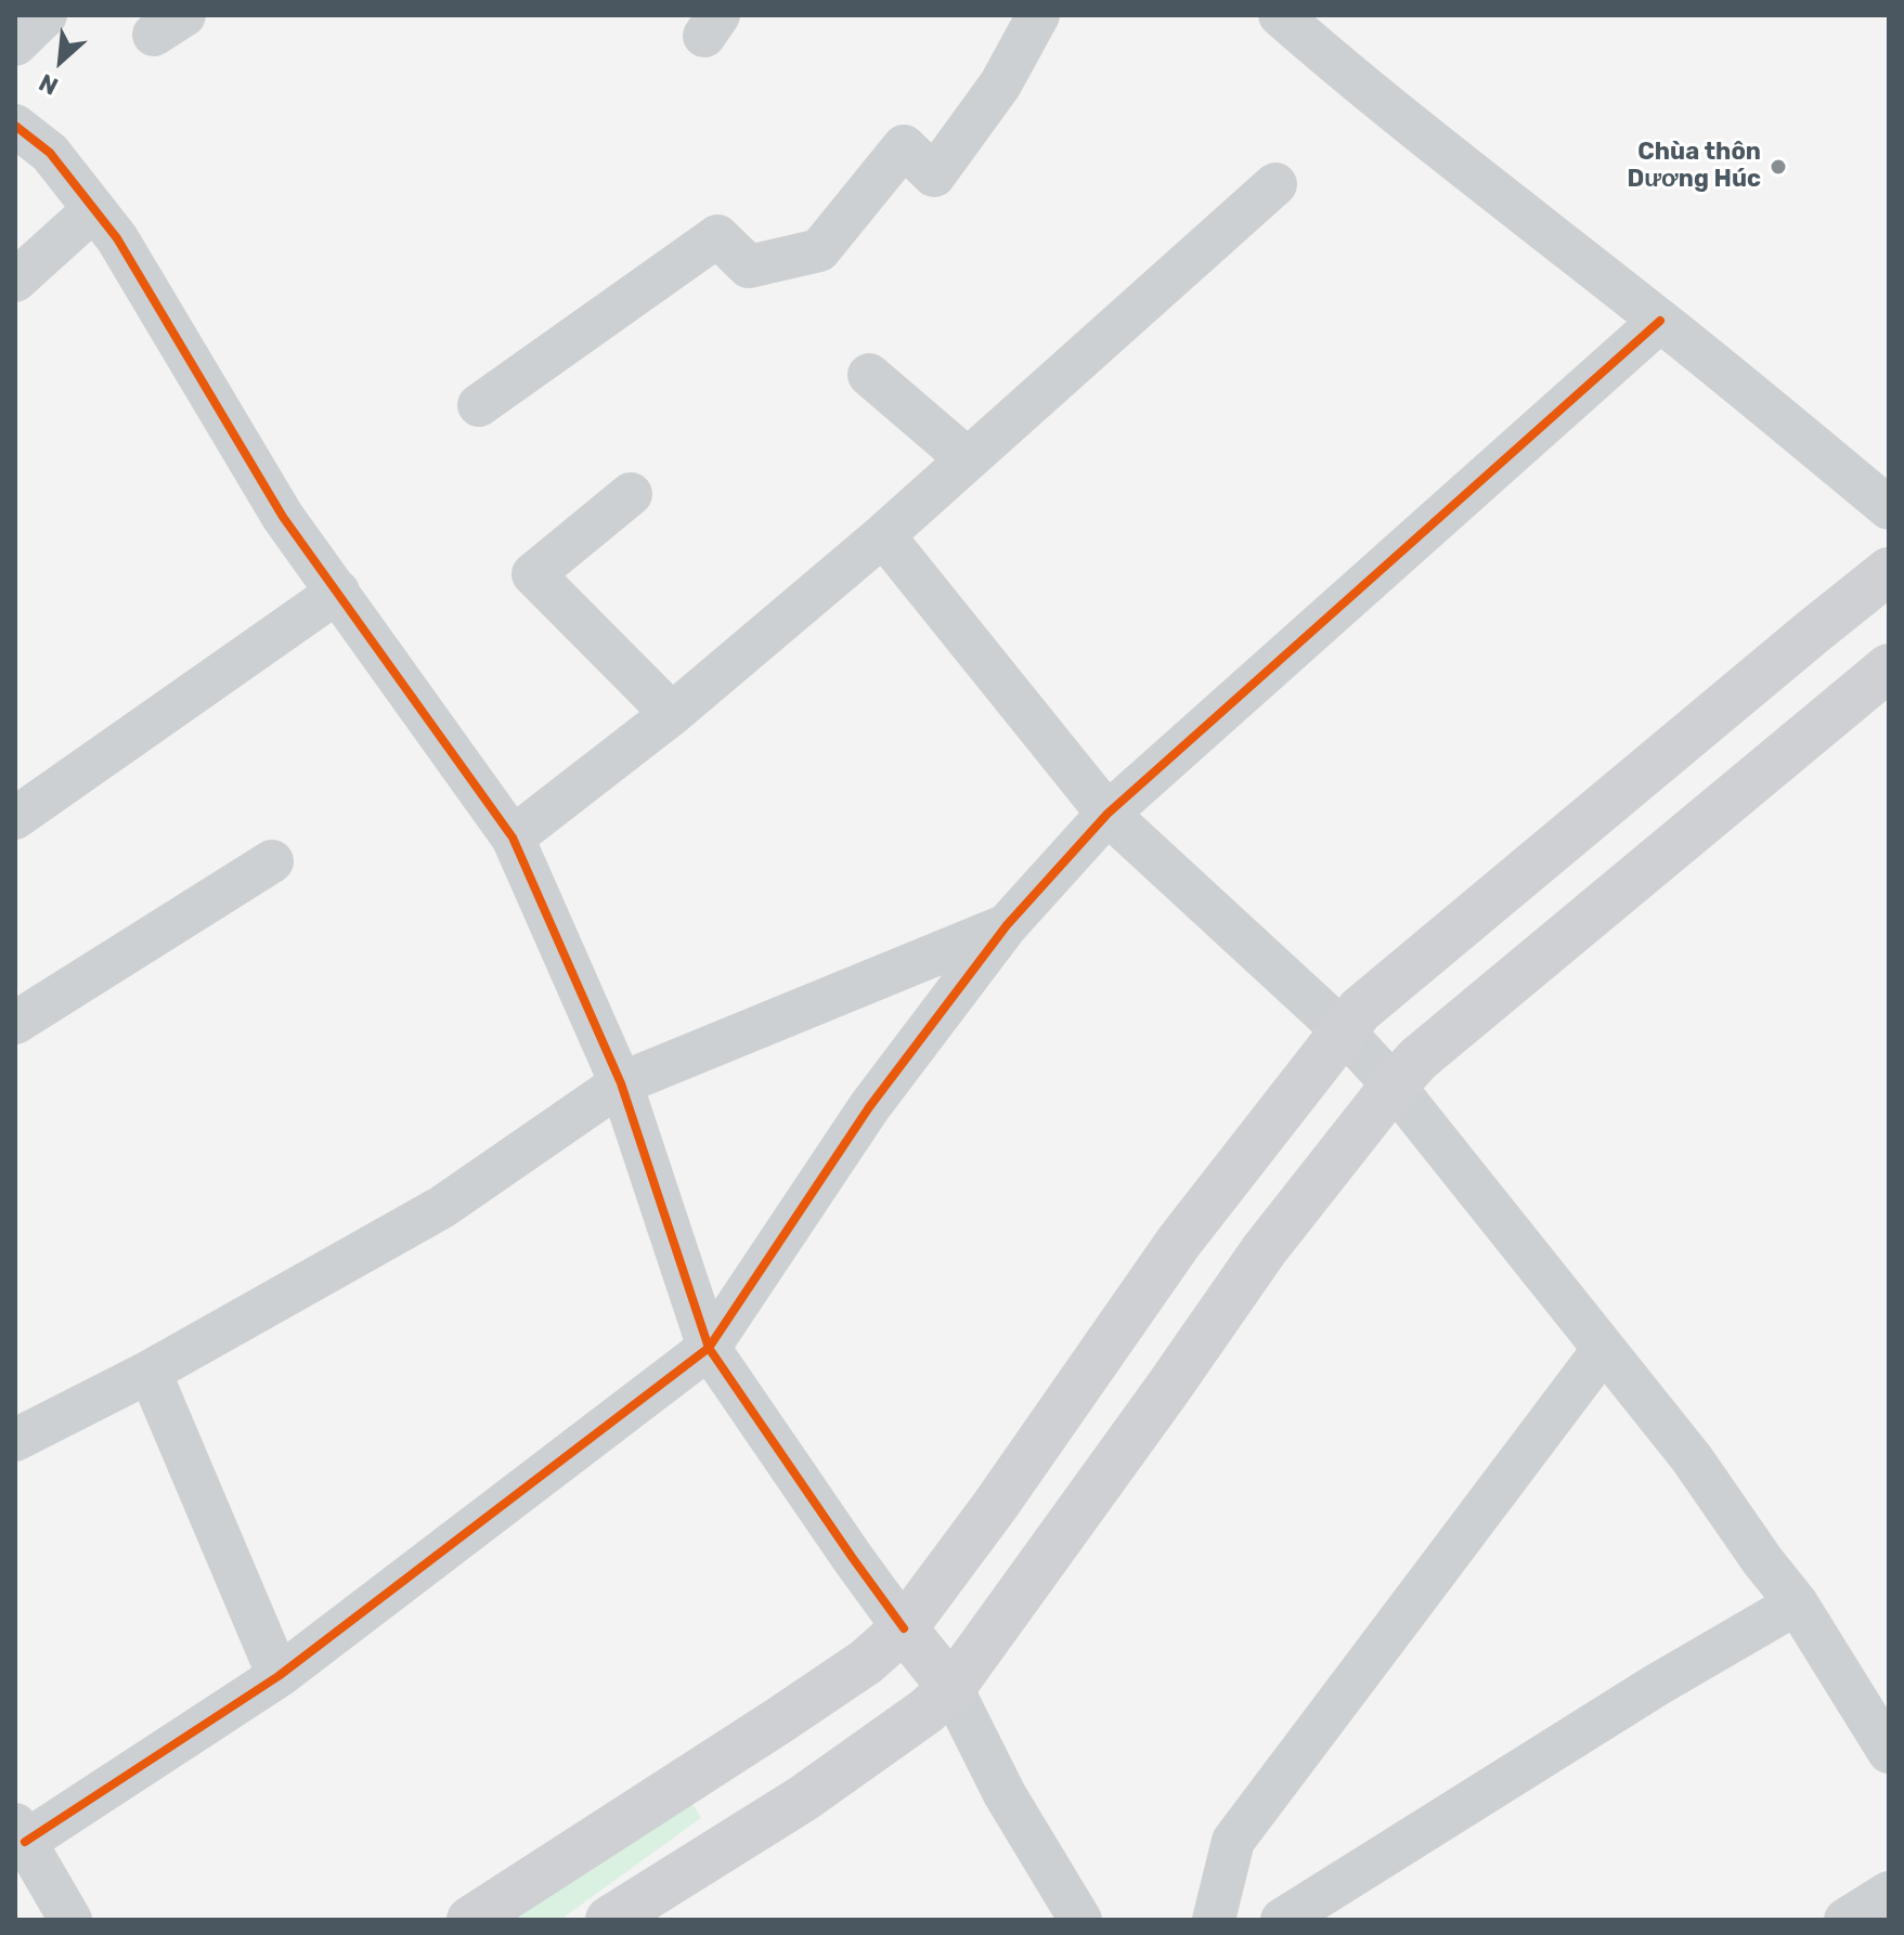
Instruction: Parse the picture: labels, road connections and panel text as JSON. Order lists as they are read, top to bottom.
{
  "places": ["Chùa thôn Dương Húc"],
  "north": "bottom left"
}
